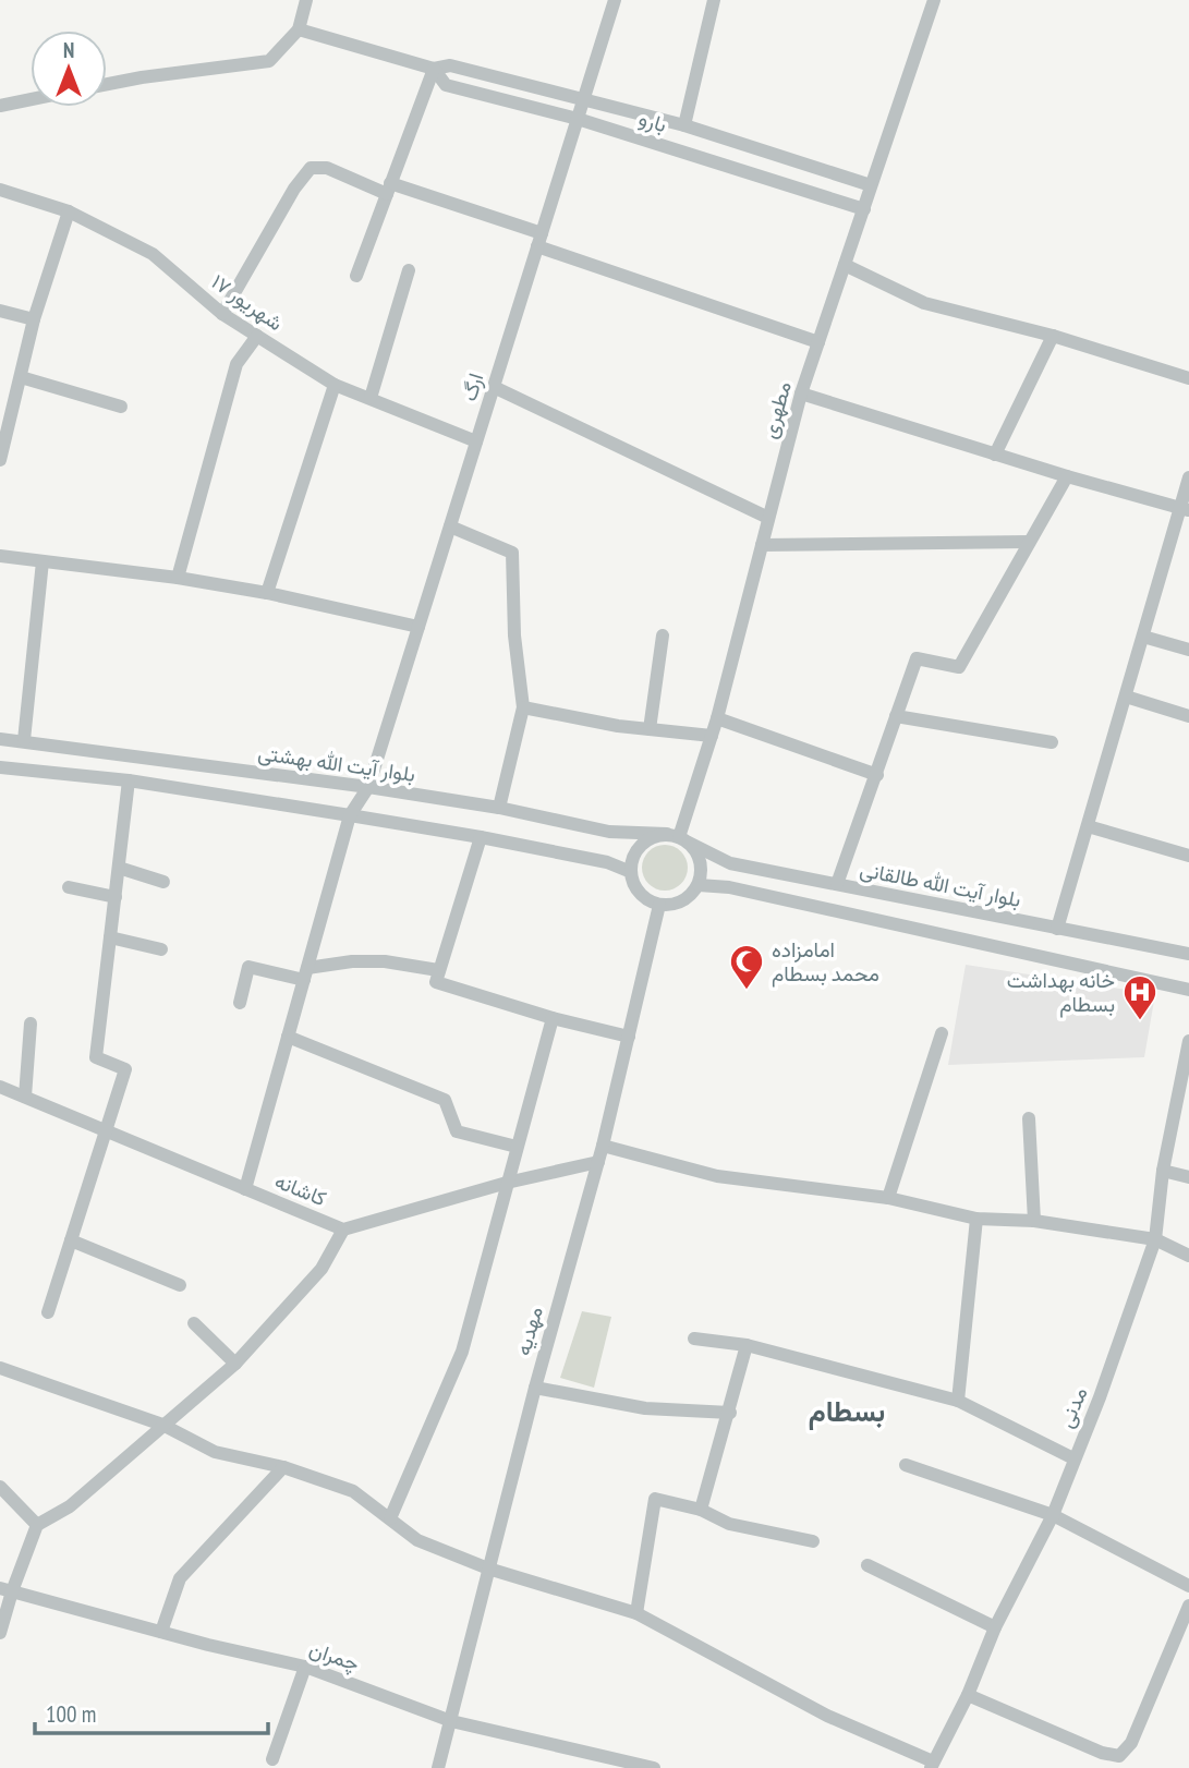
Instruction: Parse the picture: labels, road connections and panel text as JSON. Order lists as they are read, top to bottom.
{
  "streets": {
    "street": [
      "بارو",
      "۱۷ شهریور",
      "ارگ",
      "مطهری",
      "بلوار آیت الله بهشتی",
      "بلوار آیت الله طالقانی",
      "کاشانه",
      "مهدیه",
      "مدنی",
      "چمران"
    ]
  },
  "crossings": [
    ["بارو", "ارگ"],
    ["بارو", "مطهری"],
    ["۱۷ شهریور", "ارگ"],
    ["ارگ", "بلوار آیت الله بهشتی"],
    ["ارگ", "کاشانه"],
    ["مطهری", "بلوار آیت الله بهشتی"],
    ["مطهری", "بلوار آیت الله طالقانی"],
    ["بلوار آیت الله بهشتی", "بلوار آیت الله طالقانی"],
    ["کاشانه", "مهدیه"],
    ["مهدیه", "چمران"]
  ],
  "districts": ["بسطام"],
  "places": {
    "mosque": ["امامزاده محمد بسطام"],
    "hospital": ["خانه بهداشت بسطام"]
  },
  "scale_bar": "100 m",
  "north": "top"
}
